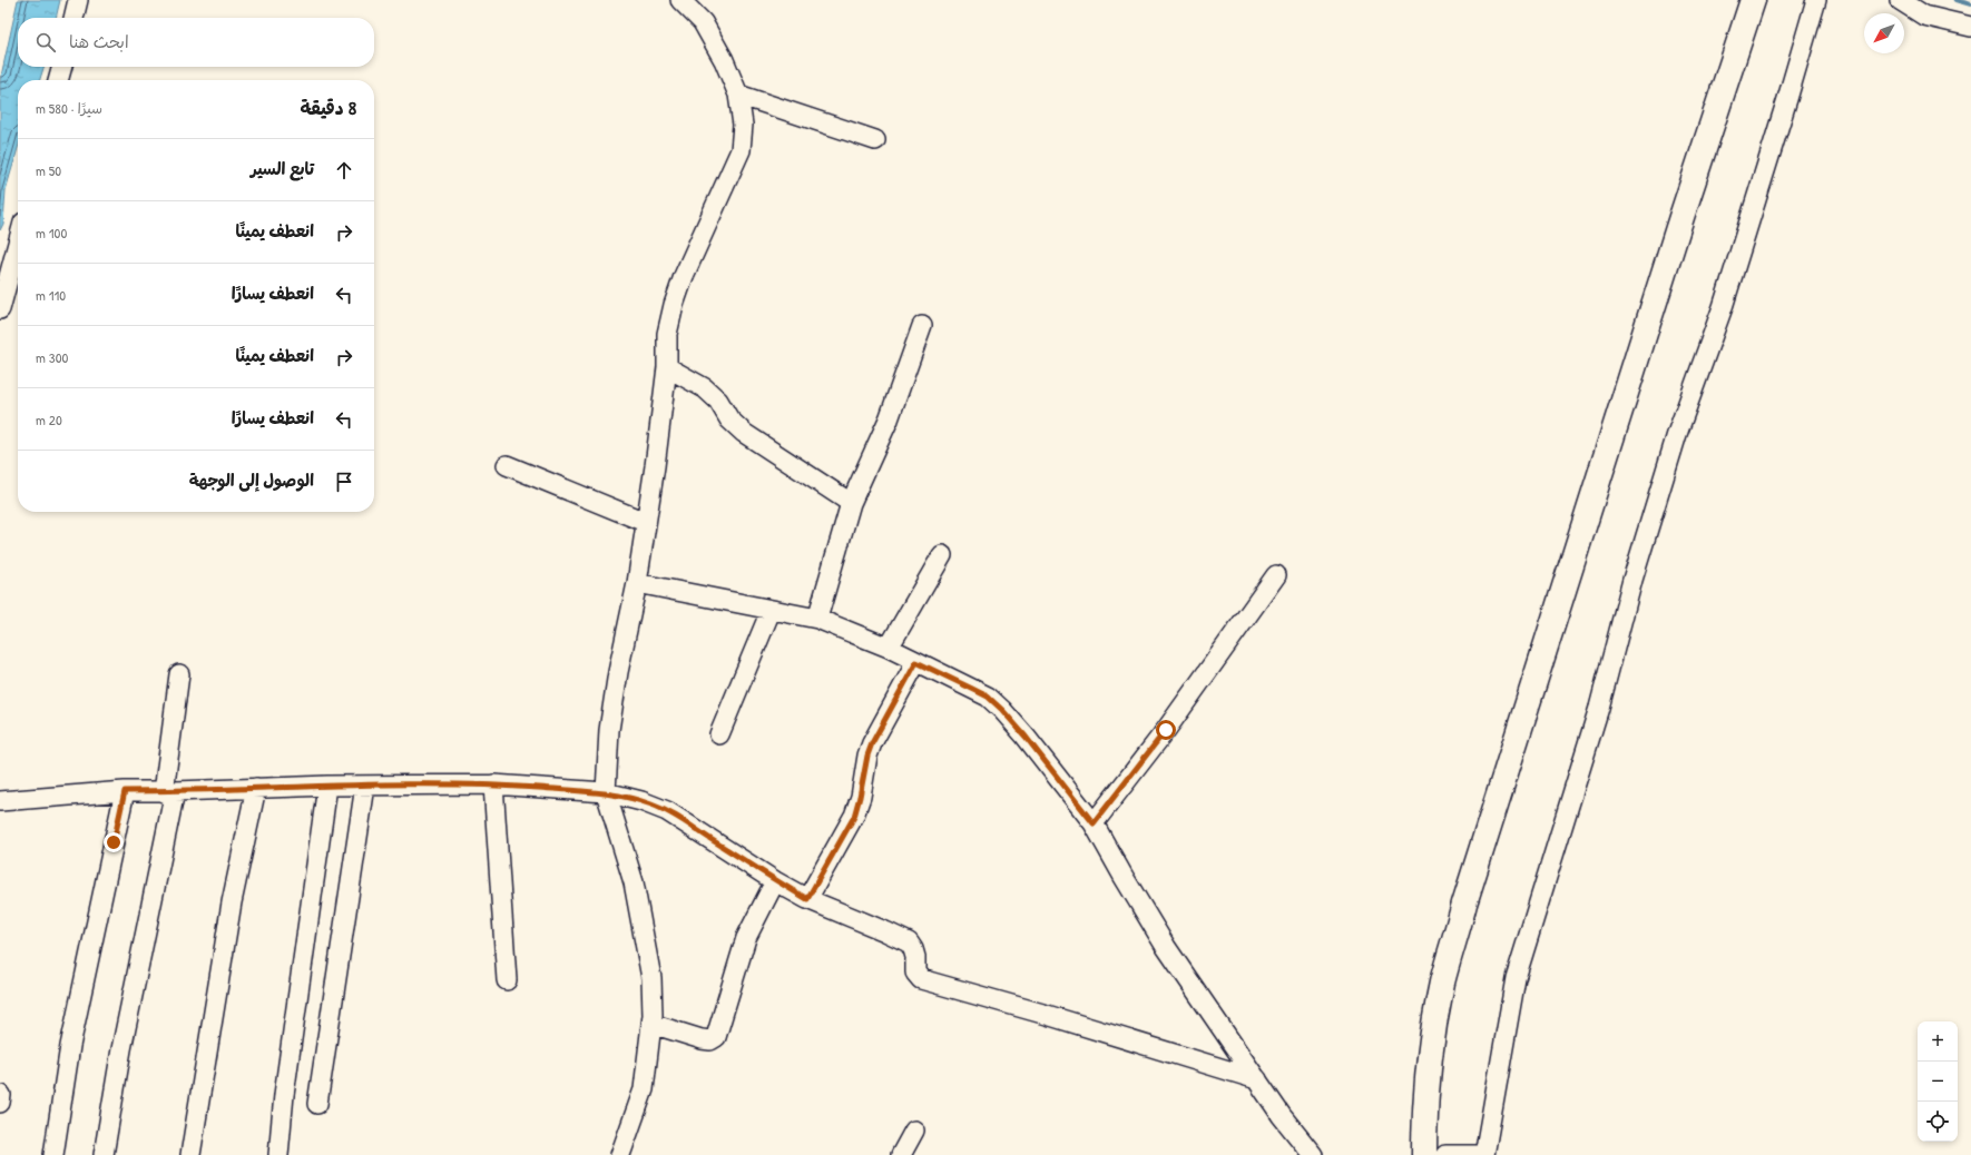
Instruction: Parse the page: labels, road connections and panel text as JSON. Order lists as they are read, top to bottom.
{
  "north": "bottom left",
  "page": {
    "search": "ابحث هنا",
    "heading": ["8 دقيقة", "سيرًا · 580 m"],
    "list": [
      ["تابع السير", "50 m"],
      ["انعطف يمينًا", "100 m"],
      ["انعطف يسارًا", "110 m"],
      ["انعطف يمينًا", "300 m"],
      ["انعطف يسارًا", "20 m"],
      "الوصول إلى الوجهة"
    ],
    "map_buttons": ["+", "−"]
  }
}
